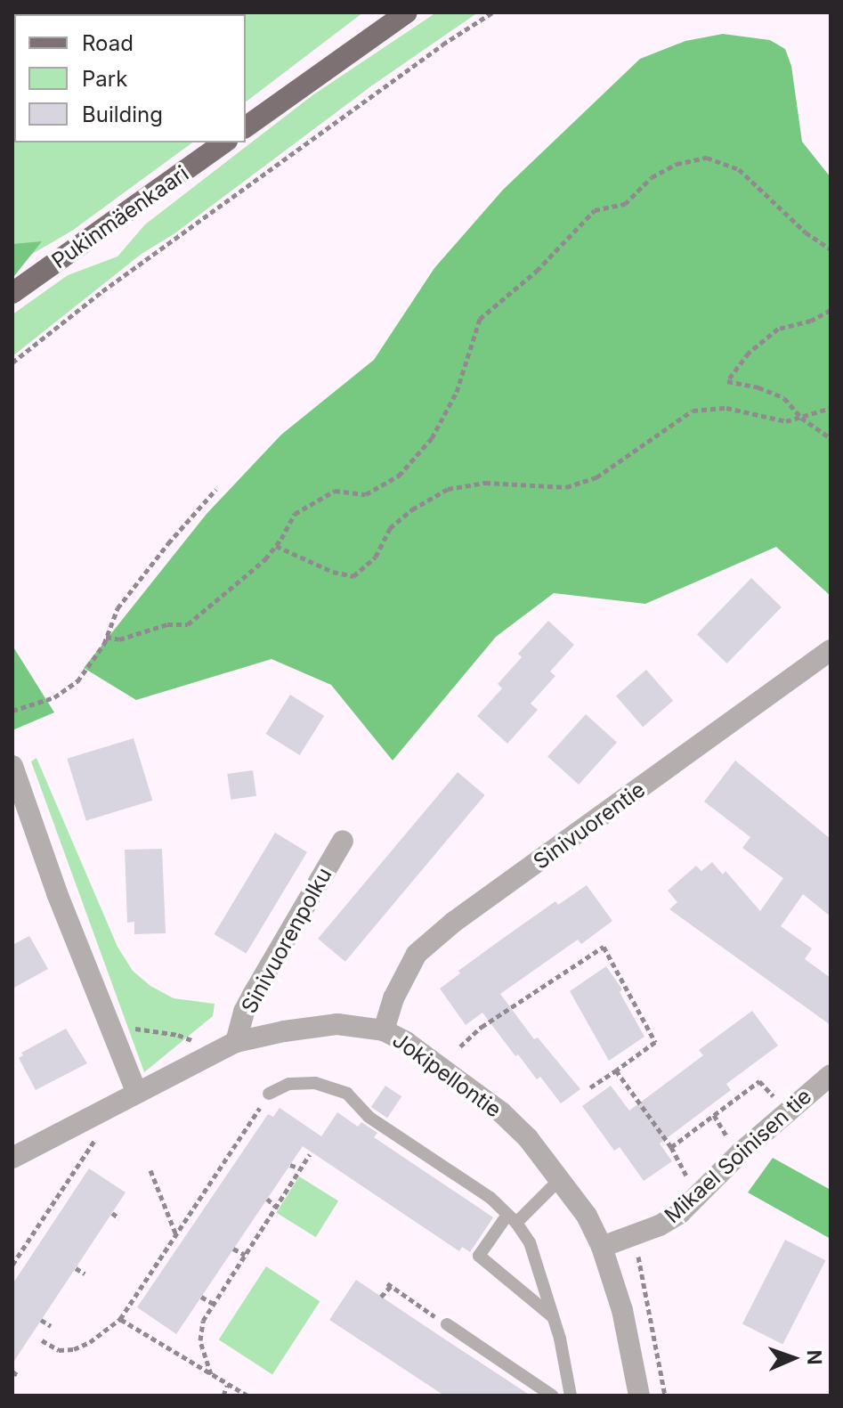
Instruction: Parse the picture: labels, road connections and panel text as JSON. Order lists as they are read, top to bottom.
{
  "streets": {
    "main road": ["Pukinmäenkaari"],
    "street": [
      "Sinivuorentie",
      "Sinivuorenpolku",
      "Jokipellontie",
      "Mikael Soinisen tie"
    ]
  },
  "crossings": [
    ["Sinivuorentie", "Jokipellontie"],
    ["Sinivuorenpolku", "Jokipellontie"],
    ["Jokipellontie", "Mikael Soinisen tie"]
  ],
  "legend": ["Road", "Park", "Building"],
  "north": "right"
}
